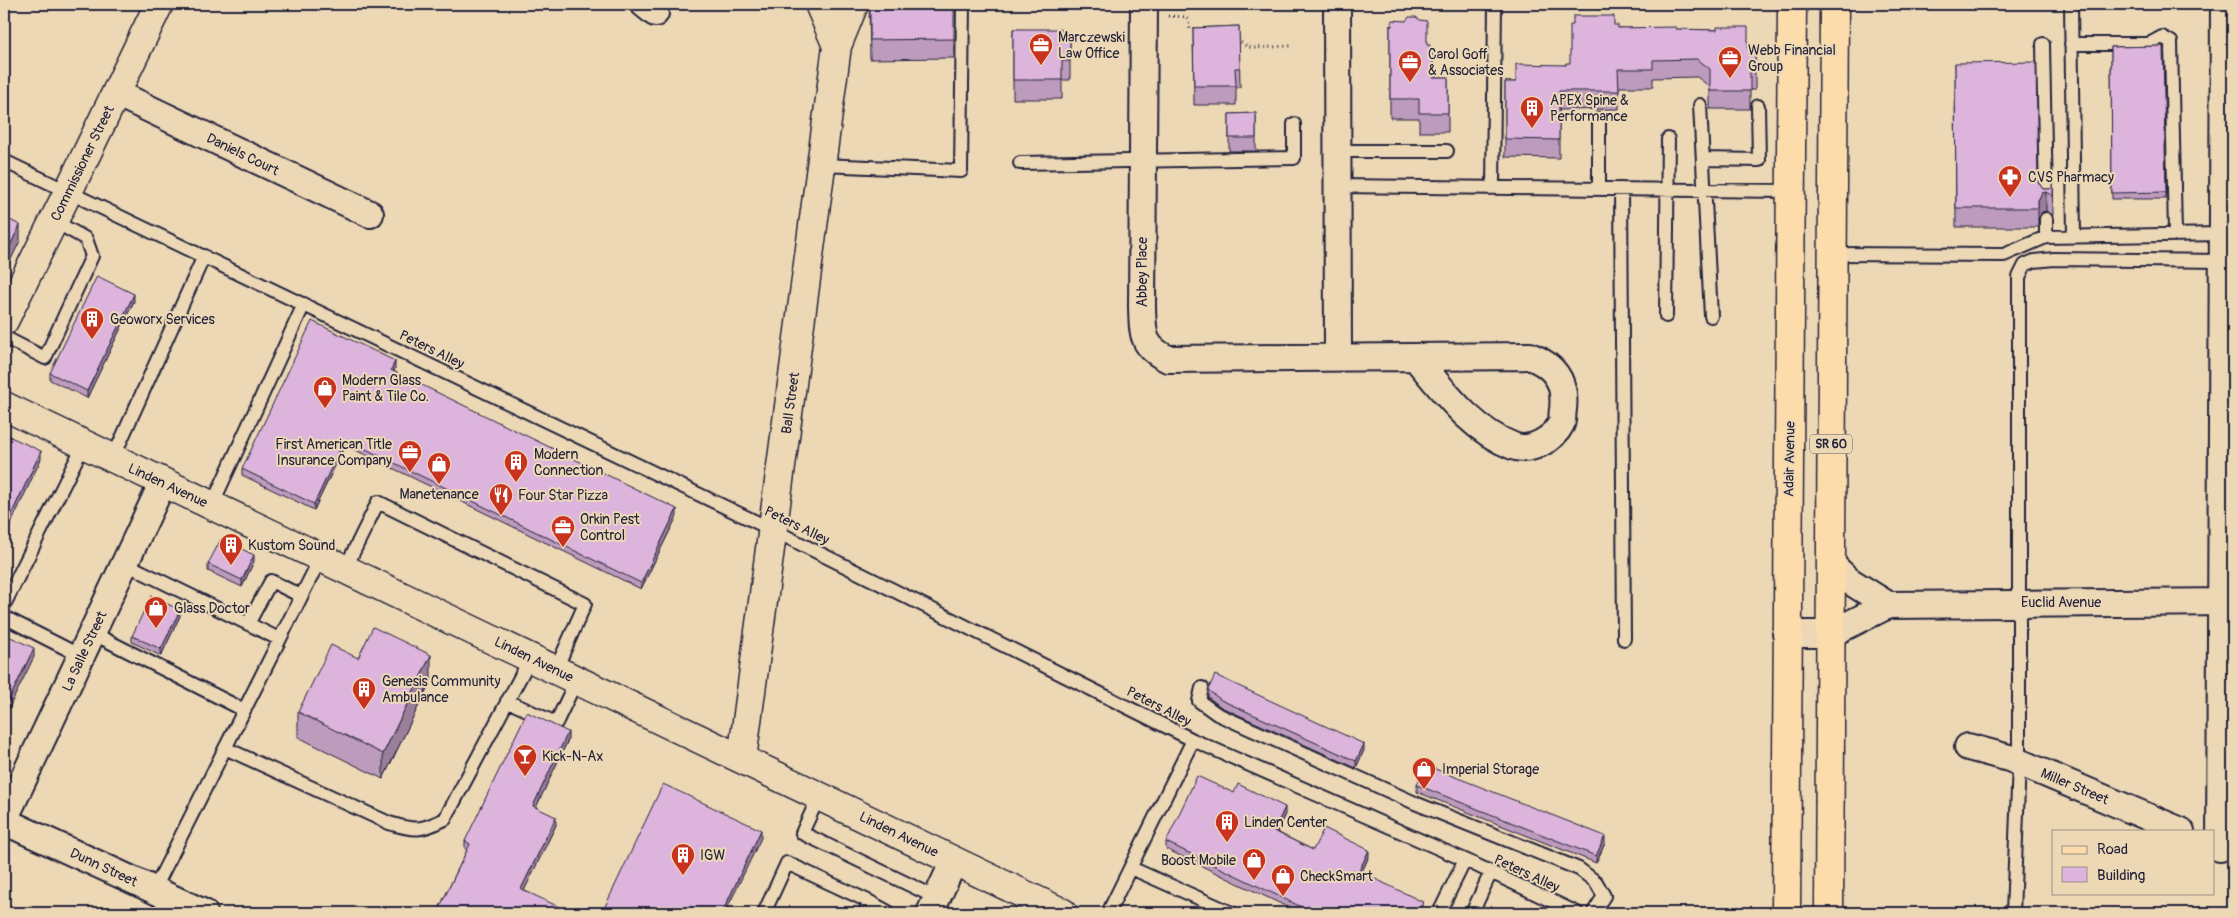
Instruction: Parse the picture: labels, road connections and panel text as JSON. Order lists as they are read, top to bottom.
{
  "streets": {
    "main road": [
      "Commissioner Street",
      "Ball Street",
      "SR 60",
      "Adair Avenue",
      "Linden Avenue"
    ],
    "street": [
      "Daniels Court",
      "Abbey Place",
      "Euclid Avenue",
      "La Salle Street",
      "Miller Street",
      "Dunn Street"
    ],
    "lane": ["Peters Alley"]
  },
  "crossings": [
    ["Daniels Court", "Commissioner Street"],
    ["Commissioner Street", "Peters Alley"],
    ["Peters Alley", "Ball Street"],
    ["Ball Street", "Linden Avenue"],
    ["SR 60", "Euclid Avenue"],
    ["Adair Avenue", "Euclid Avenue"],
    ["Linden Avenue", "La Salle Street"],
    ["La Salle Street", "Dunn Street"]
  ],
  "places": {
    "office": [
      "Marczewski Law Office",
      "Webb Financial Group",
      "Carol Goff & Associates",
      "First American Title Insurance Company",
      "Orkin Pest Control"
    ],
    "building": [
      "APEX Spine & Performance",
      "Geoworx Services",
      "Modern Connection",
      "Kustom Sound",
      "Genesis Community Ambulance",
      "Linden Center",
      "IGW"
    ],
    "pharmacy": ["CVS Pharmacy"],
    "shop": [
      "Modern Glass Paint & Tile Co.",
      "Manetenance",
      "Glass Doctor",
      "Imperial Storage",
      "Boost Mobile",
      "CheckSmart"
    ],
    "restaurant": ["Four Star Pizza"],
    "bar": ["Kick-N-Ax"]
  },
  "legend": ["Road", "Building"]
}
